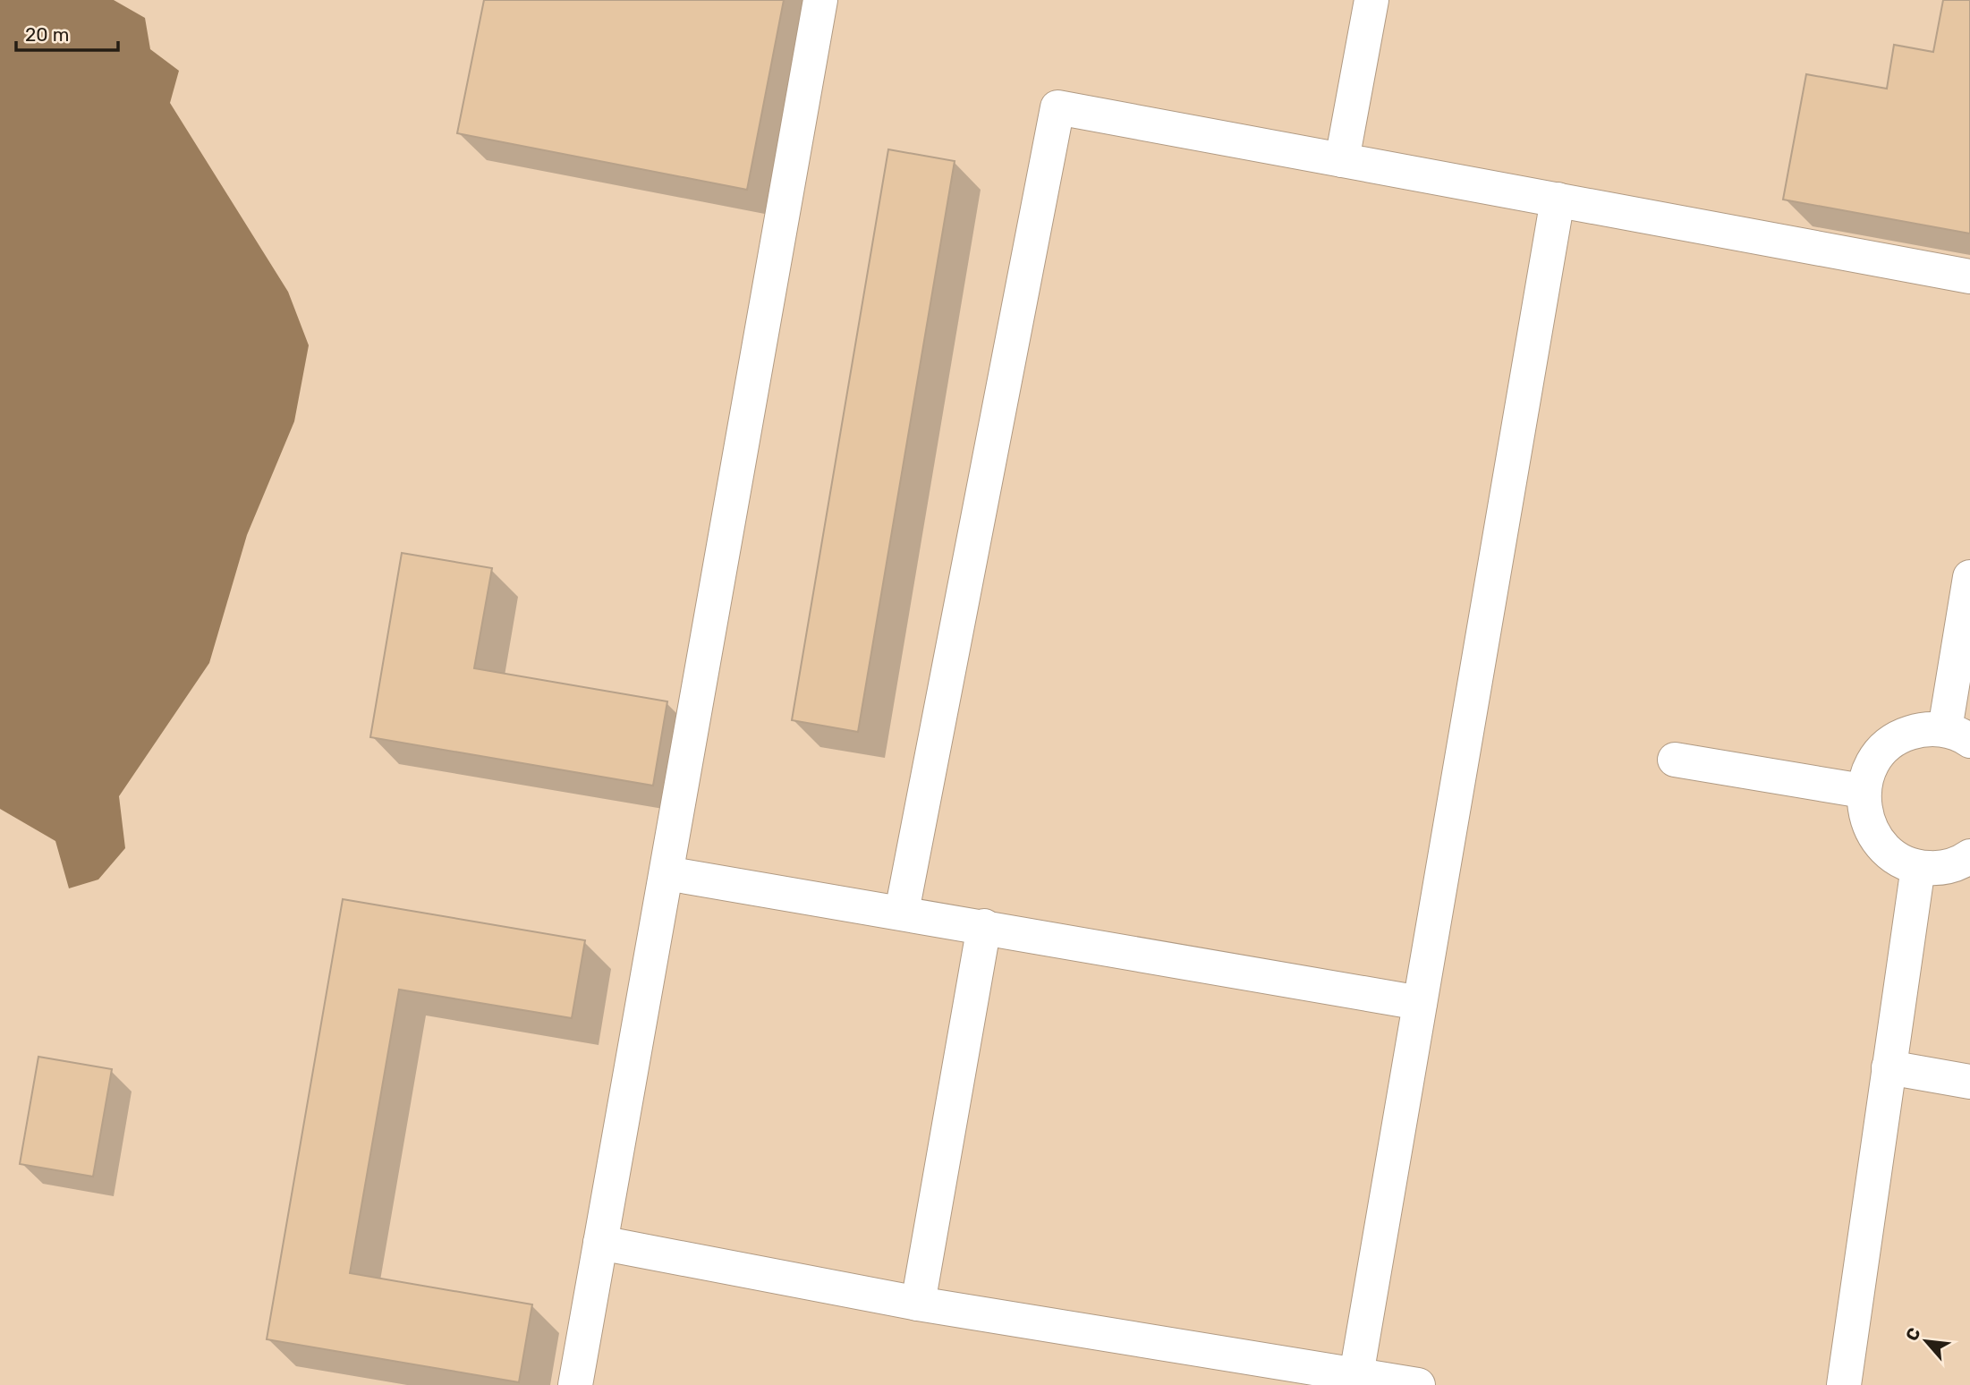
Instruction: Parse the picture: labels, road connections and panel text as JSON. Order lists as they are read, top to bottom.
{
  "scale_bar": "20 m",
  "north": "top left"
}
